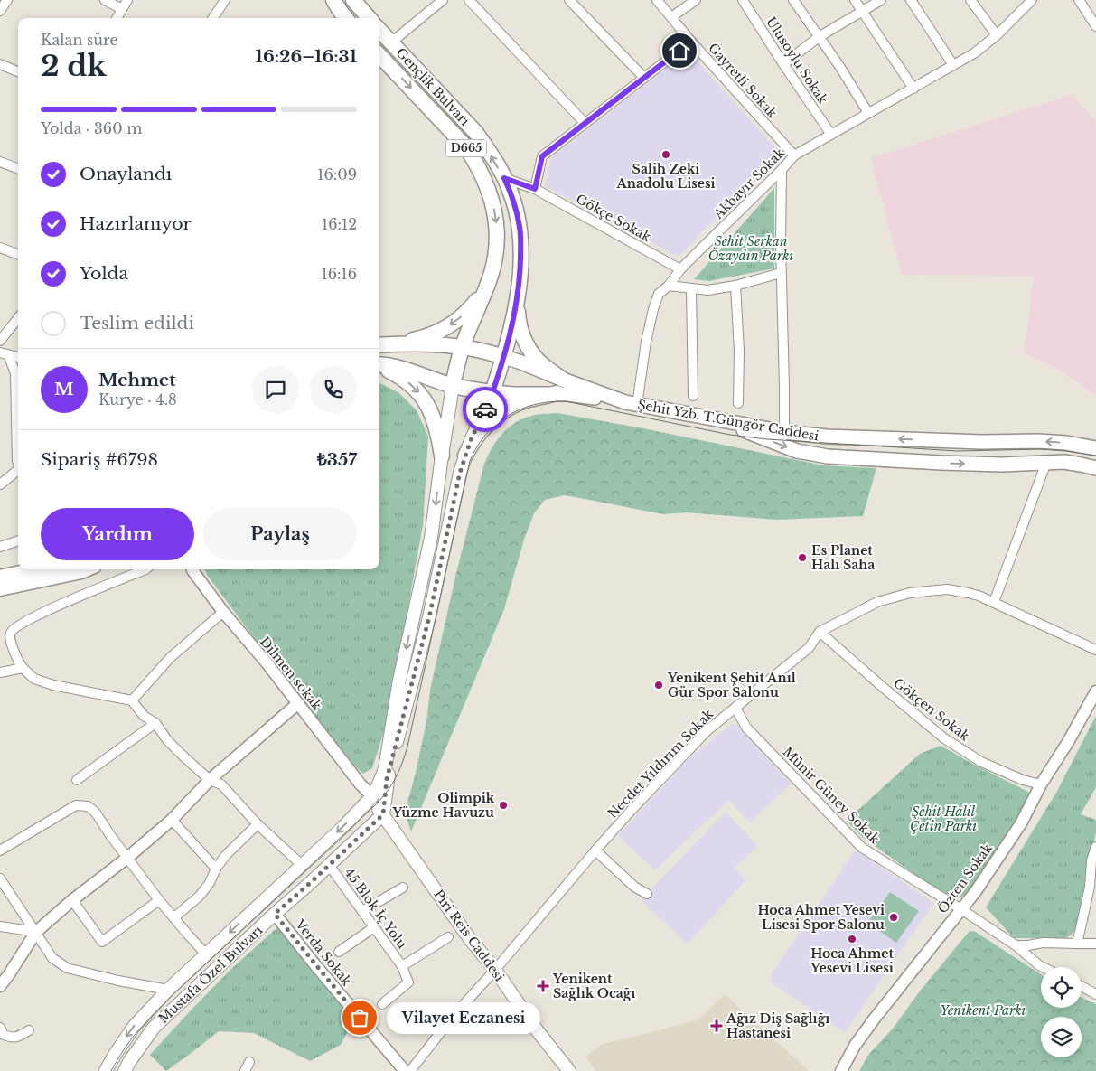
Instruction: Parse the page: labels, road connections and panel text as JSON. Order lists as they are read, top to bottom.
{
  "streets": {
    "highway": ["Gençlik Bulvarı", "D665"],
    "main road": ["Şehit Yzb. T.Güngör Caddesi", "Piri Reis Caddesi", "Mustafa Özel Bulvarı"],
    "street": [
      "Ulusoylu Sokak",
      "Gayretli Sokak",
      "Akbayır Sokak",
      "Gökçe Sokak",
      "Dilmen sokak",
      "Gökçen Sokak",
      "Necdet Yıldırım Sokak",
      "Münir Güney Sokak",
      "Özten Sokak",
      "45 Blok İç Yolu",
      "Verda Sokak"
    ]
  },
  "crossings": [
    ["Ulusoylu Sokak", "Akbayır Sokak"],
    ["Gayretli Sokak", "Akbayır Sokak"],
    ["Gençlik Bulvarı", "D665"],
    ["Gençlik Bulvarı", "Gökçe Sokak"],
    ["Gençlik Bulvarı", "Şehit Yzb. T.Güngör Caddesi"],
    ["Gençlik Bulvarı", "Mustafa Özel Bulvarı"],
    ["D665", "Şehit Yzb. T.Güngör Caddesi"],
    ["Akbayır Sokak", "Gökçe Sokak"],
    ["Akbayır Sokak", "Şehit Yzb. T.Güngör Caddesi"],
    ["Dilmen sokak", "Piri Reis Caddesi"],
    ["Dilmen sokak", "Mustafa Özel Bulvarı"],
    ["Gökçen Sokak", "Necdet Yıldırım Sokak"],
    ["Gökçen Sokak", "Özten Sokak"],
    ["Necdet Yıldırım Sokak", "Münir Güney Sokak"],
    ["Necdet Yıldırım Sokak", "Piri Reis Caddesi"],
    ["Münir Güney Sokak", "Özten Sokak"],
    ["45 Blok İç Yolu", "Mustafa Özel Bulvarı"],
    ["Piri Reis Caddesi", "Mustafa Özel Bulvarı"],
    ["Verda Sokak", "Mustafa Özel Bulvarı"]
  ],
  "parks": ["Şehit Serkan Özaydın Parkı", "Şehit Halil Çetin Parkı", "Yenikent Parkı"],
  "places": {
    "other": [
      "Salih Zeki Anadolu Lisesi",
      "Es Planet Halı Saha",
      "Yenikent Şehit Anıl Gür Spor Salonu",
      "Olimpik Yüzme Havuzu",
      "Hoca Ahmet Yesevi Lisesi Spor Salonu",
      "Hoca Ahmet Yesevi Lisesi",
      "Vilayet Eczanesi"
    ],
    "health": ["Yenikent Sağlık Ocağı", "Ağız Diş Sağlığı Hastanesi"]
  },
  "page": {
    "heading": ["2 dk", "Kalan süre", "16:26–16:31"],
    "panel": [
      "Mehmet",
      "Kurye · 4.8",
      "Sipariş #6798",
      "₺357"
    ],
    "bar": "Yolda · 360 m",
    "list": [
      ["Onaylandı", "16:09"],
      ["Hazırlanıyor", "16:12"],
      ["Yolda", "16:16"],
      "Teslim edildi"
    ],
    "round": "M",
    "buttons": ["Yardım", "Paylaş"],
    "bubble": "Vilayet Eczanesi"
  }
}
